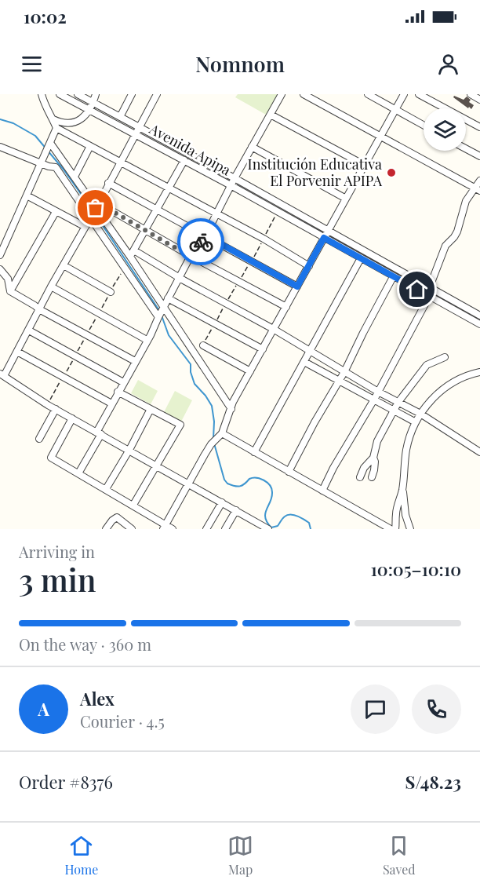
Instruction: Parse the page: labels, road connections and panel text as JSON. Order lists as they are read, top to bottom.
{
  "streets": {
    "street": ["Avenida Apipa"]
  },
  "places": ["Institución Educativa El Porvenir APIPA"],
  "page": {
    "status": "10:02",
    "header": "Nomnom",
    "heading": ["3 min", "Arriving in", "10:05–10:10"],
    "panel": [
      "Alex",
      "Courier · 4.5",
      "Order #8376",
      "S/48.23"
    ],
    "bar": "On the way · 360 m",
    "round": "A",
    "tabs": ["Home", "Map", "Saved"]
  }
}
